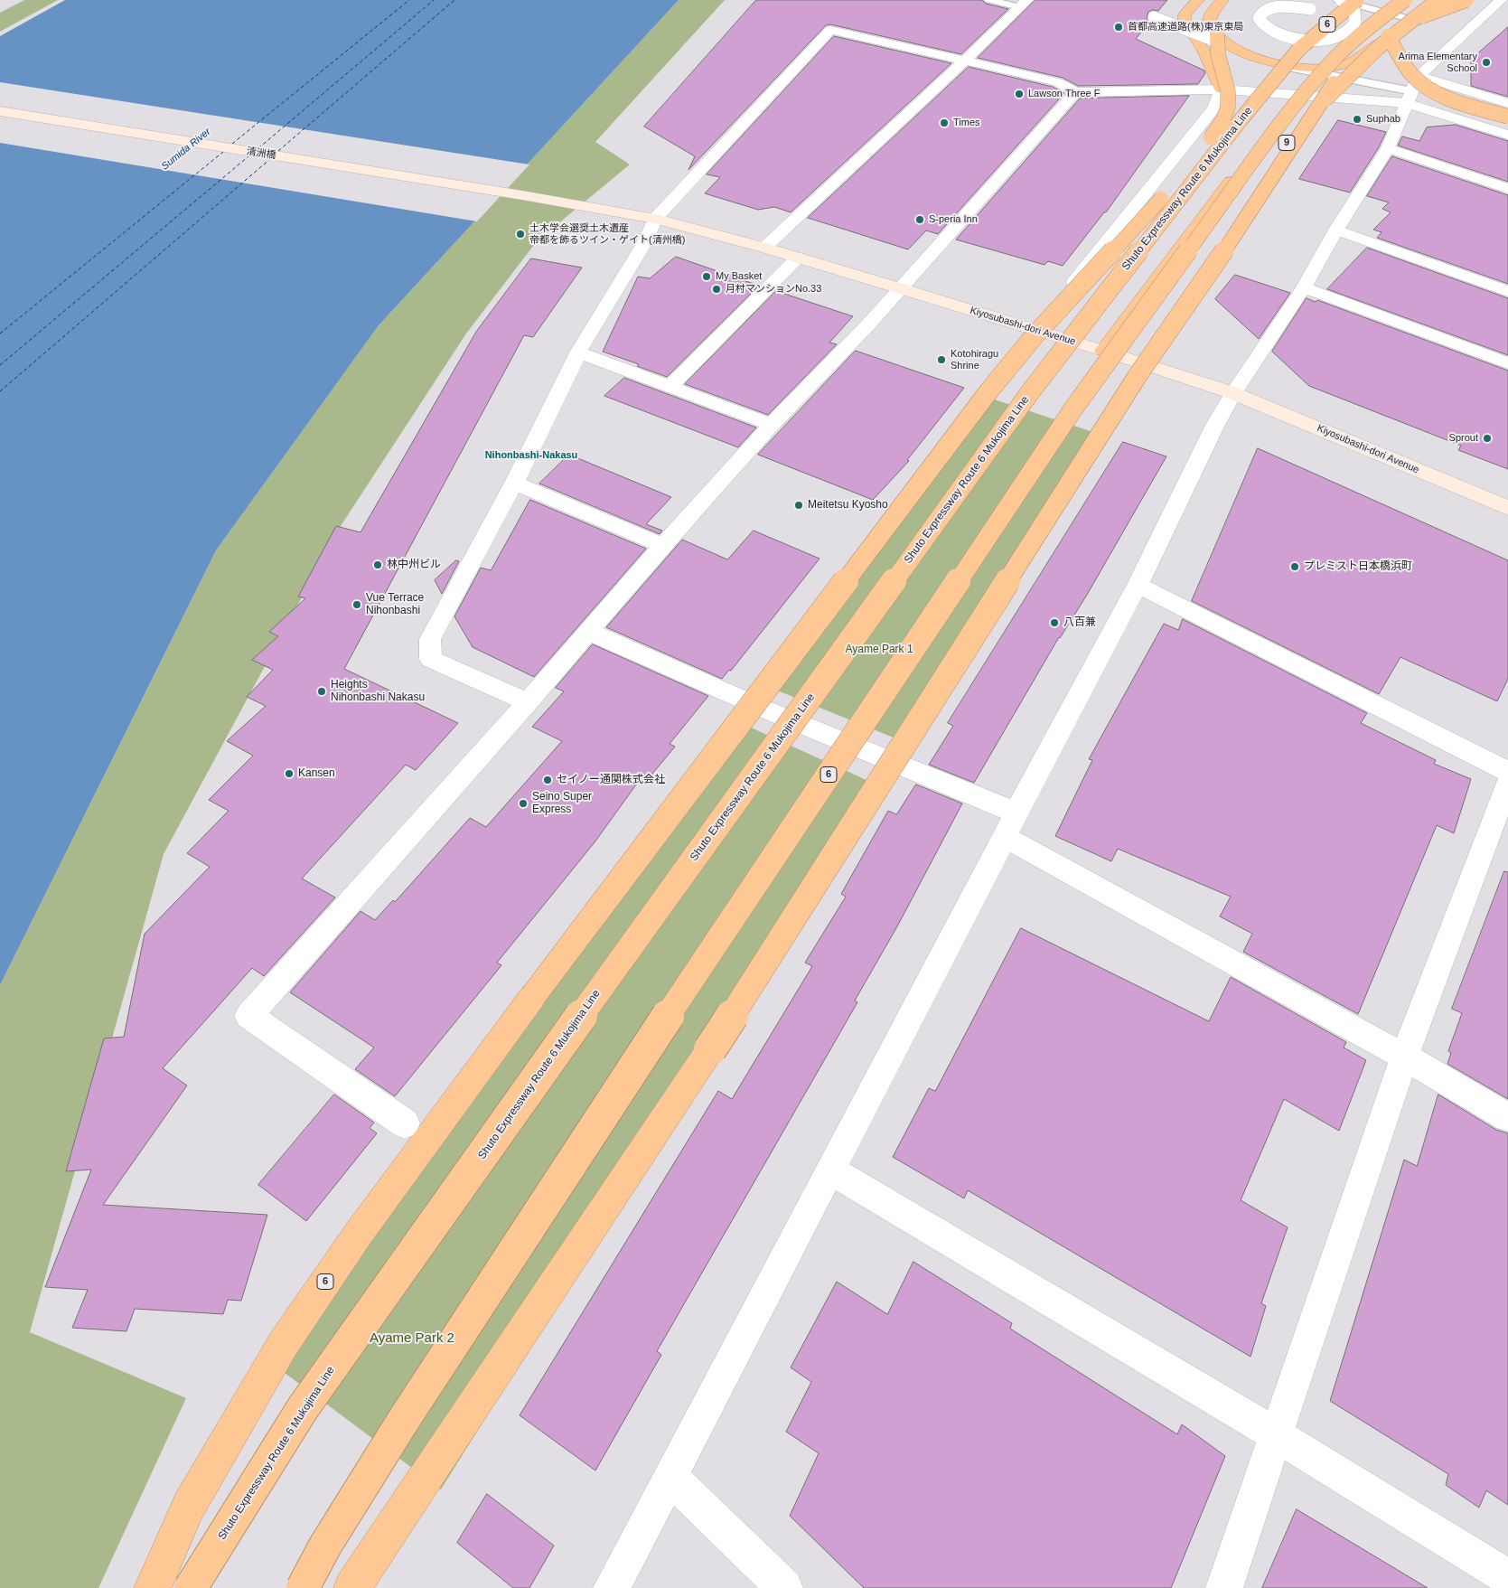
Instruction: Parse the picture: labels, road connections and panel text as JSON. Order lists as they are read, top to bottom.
{
  "streets": {
    "highway": ["6", "9", "Shuto Expressway Route 6 Mukojima Line"],
    "main road": ["清洲橋", "Kiyosubashi-dori Avenue"]
  },
  "crossings": [
    ["6", "9"],
    ["清洲橋", "Kiyosubashi-dori Avenue"]
  ],
  "districts": ["Nihonbashi-Nakasu"],
  "water": ["Sumida River"],
  "parks": ["Ayame Park 1", "Ayame Park 2"],
  "places": [
    "首都高速道路(株)東京東局",
    "Arima Elementary School",
    "Lawson Three F",
    "Suphab",
    "Times",
    "S-peria Inn",
    "土木学会選奨土木遺産 帝都を飾るツイン・ゲイト(清州橋)",
    "My Basket",
    "月村マンションNo.33",
    "Kotohiragu Shrine",
    "Sprout",
    "Meitetsu Kyosho",
    "林中州ビル",
    "プレミスト日本橋浜町",
    "Vue Terrace Nihonbashi",
    "八百兼",
    "Heights Nihonbashi Nakasu",
    "Kansen",
    "セイノー通関株式会社",
    "Seino Super Express"
  ]
}
